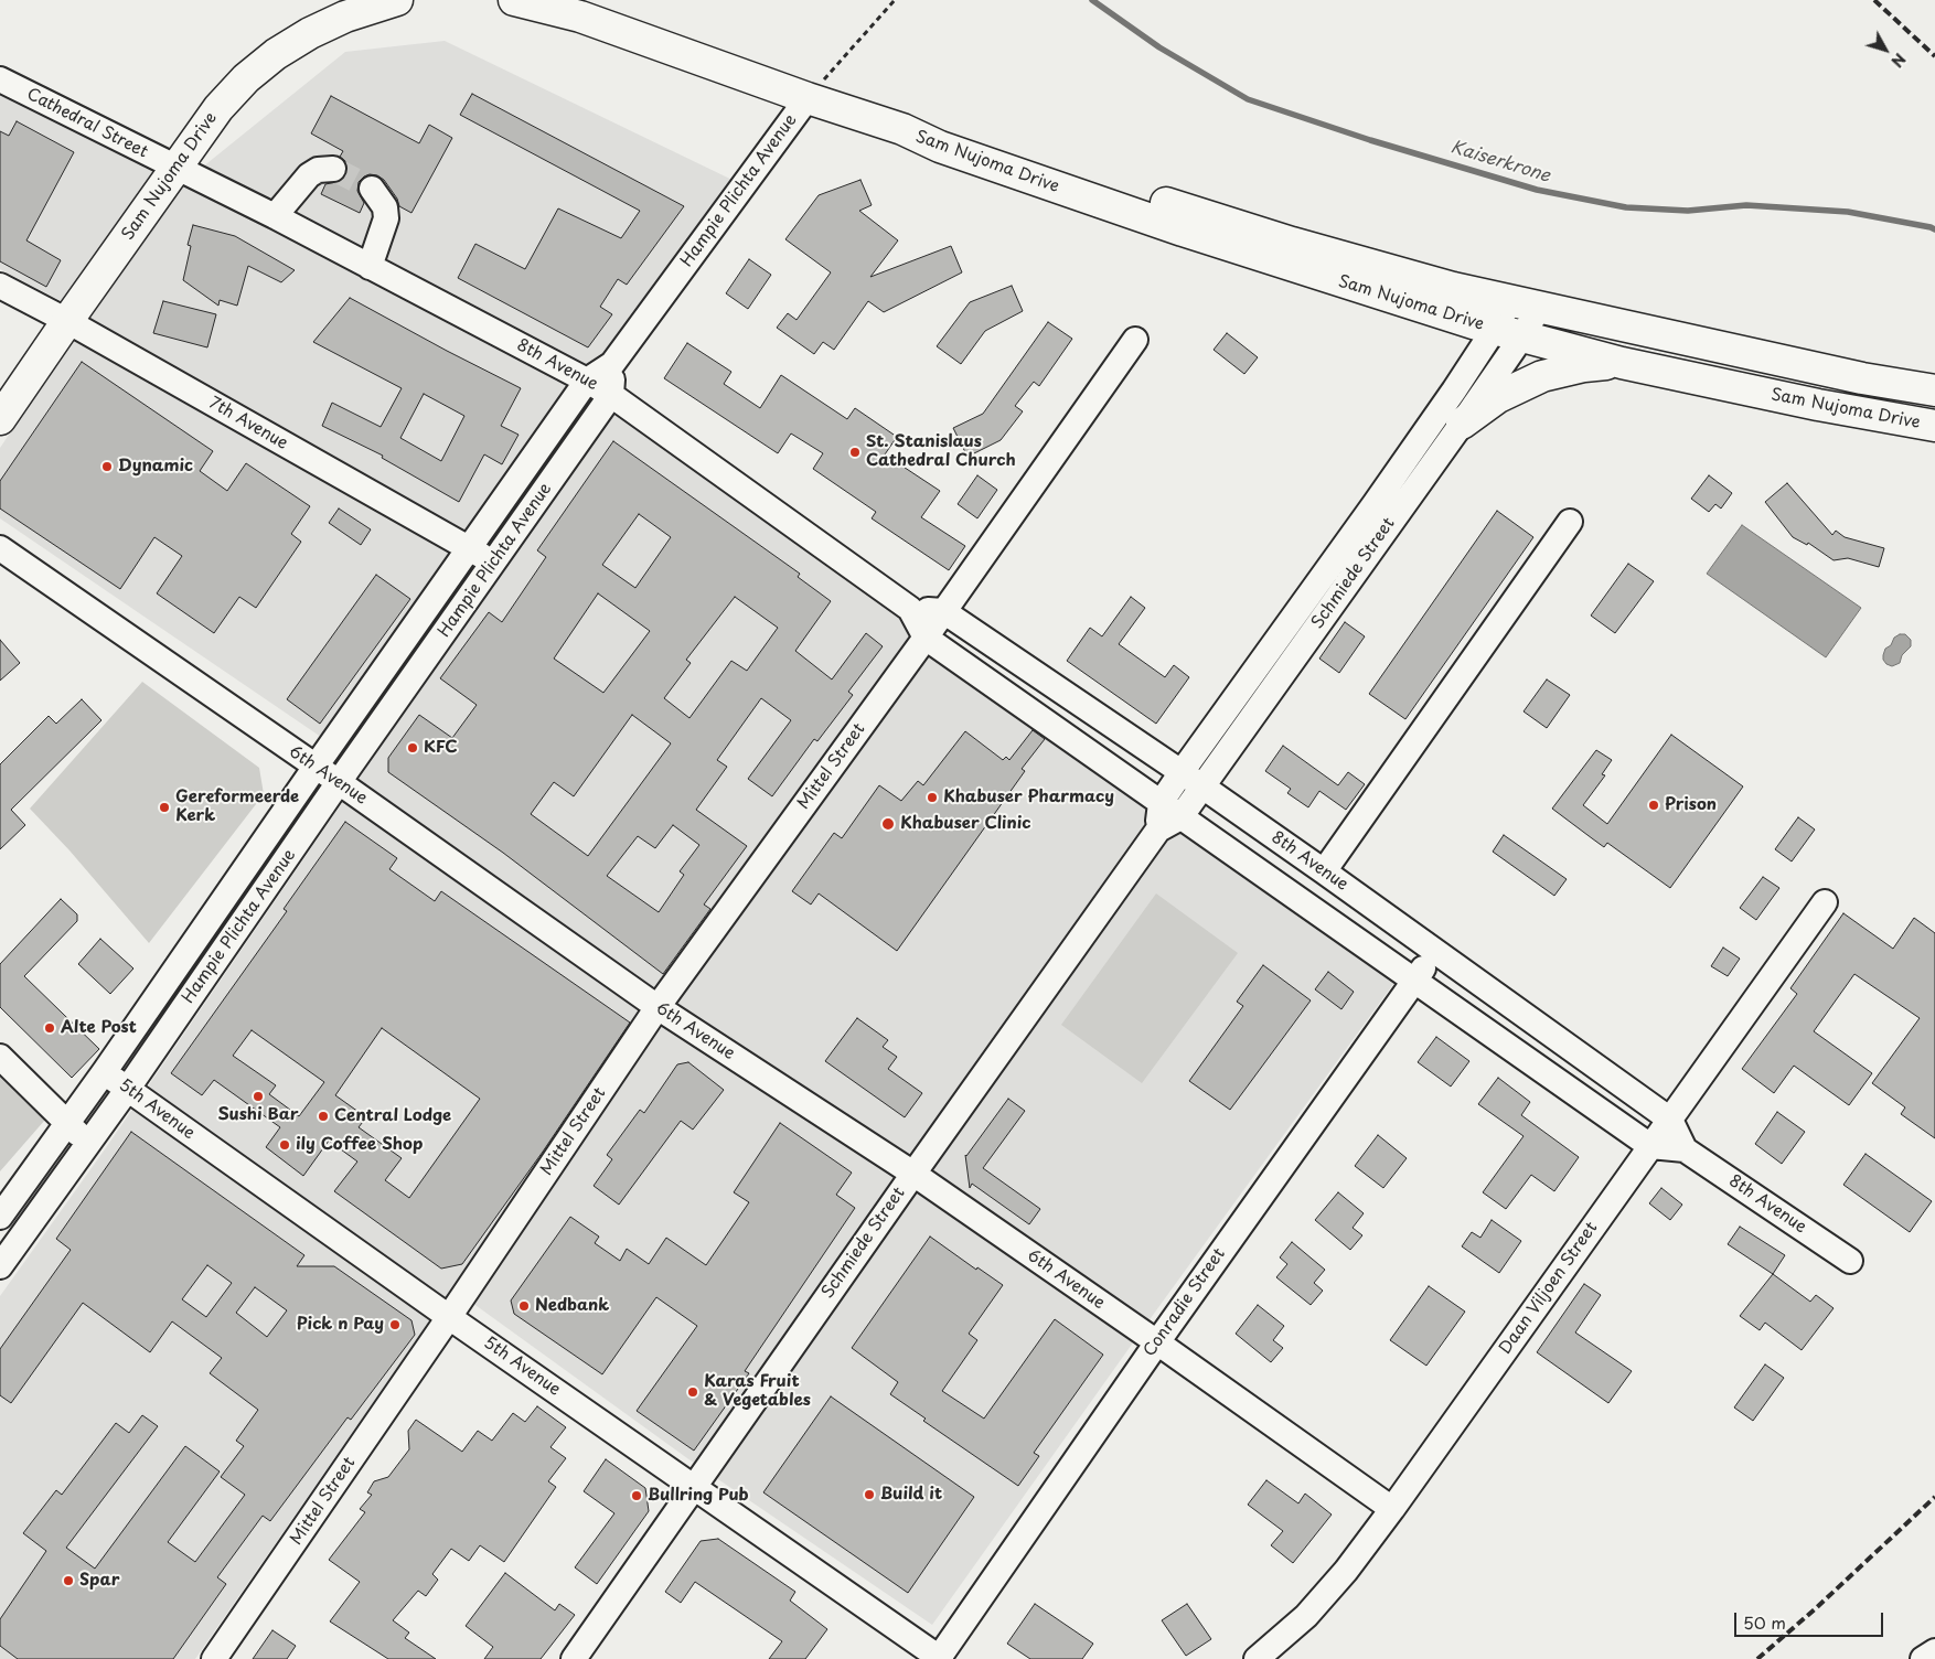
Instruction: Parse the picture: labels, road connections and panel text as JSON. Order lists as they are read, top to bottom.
{
  "streets": {
    "main road": ["Sam Nujoma Drive"],
    "street": [
      "Cathedral Street",
      "Hampie Plichta Avenue",
      "8th Avenue",
      "7th Avenue",
      "Schmiede Street",
      "Mittel Street",
      "6th Avenue",
      "5th Avenue",
      "Daan Viljoen Street",
      "Conradie Street"
    ]
  },
  "crossings": [
    ["Cathedral Street", "Sam Nujoma Drive"],
    ["Cathedral Street", "8th Avenue"],
    ["Sam Nujoma Drive", "Hampie Plichta Avenue"],
    ["Sam Nujoma Drive", "8th Avenue"],
    ["Sam Nujoma Drive", "7th Avenue"],
    ["Sam Nujoma Drive", "Schmiede Street"],
    ["Hampie Plichta Avenue", "8th Avenue"],
    ["Hampie Plichta Avenue", "7th Avenue"],
    ["Hampie Plichta Avenue", "6th Avenue"],
    ["Hampie Plichta Avenue", "5th Avenue"],
    ["8th Avenue", "Schmiede Street"],
    ["8th Avenue", "Mittel Street"],
    ["8th Avenue", "Daan Viljoen Street"],
    ["8th Avenue", "Conradie Street"],
    ["Schmiede Street", "6th Avenue"],
    ["Schmiede Street", "5th Avenue"],
    ["Mittel Street", "6th Avenue"],
    ["Mittel Street", "5th Avenue"],
    ["6th Avenue", "Daan Viljoen Street"],
    ["6th Avenue", "Conradie Street"],
    ["5th Avenue", "Conradie Street"]
  ],
  "water": ["Kaiserkrone"],
  "places": [
    "St. Stanislaus Cathedral Church",
    "Dynamic",
    "KFC",
    "Khabuser Pharmacy",
    "Prison",
    "Gereformeerde Kerk",
    "Khabuser Clinic",
    "Alte Post",
    "Sushi Bar",
    "Central Lodge",
    "ily Coffee Shop",
    "Nedbank",
    "Pick n Pay",
    "Karas Fruit & Vegetables",
    "Build it",
    "Bullring Pub",
    "Spar"
  ],
  "scale_bar": "50 m",
  "north": "bottom right"
}
